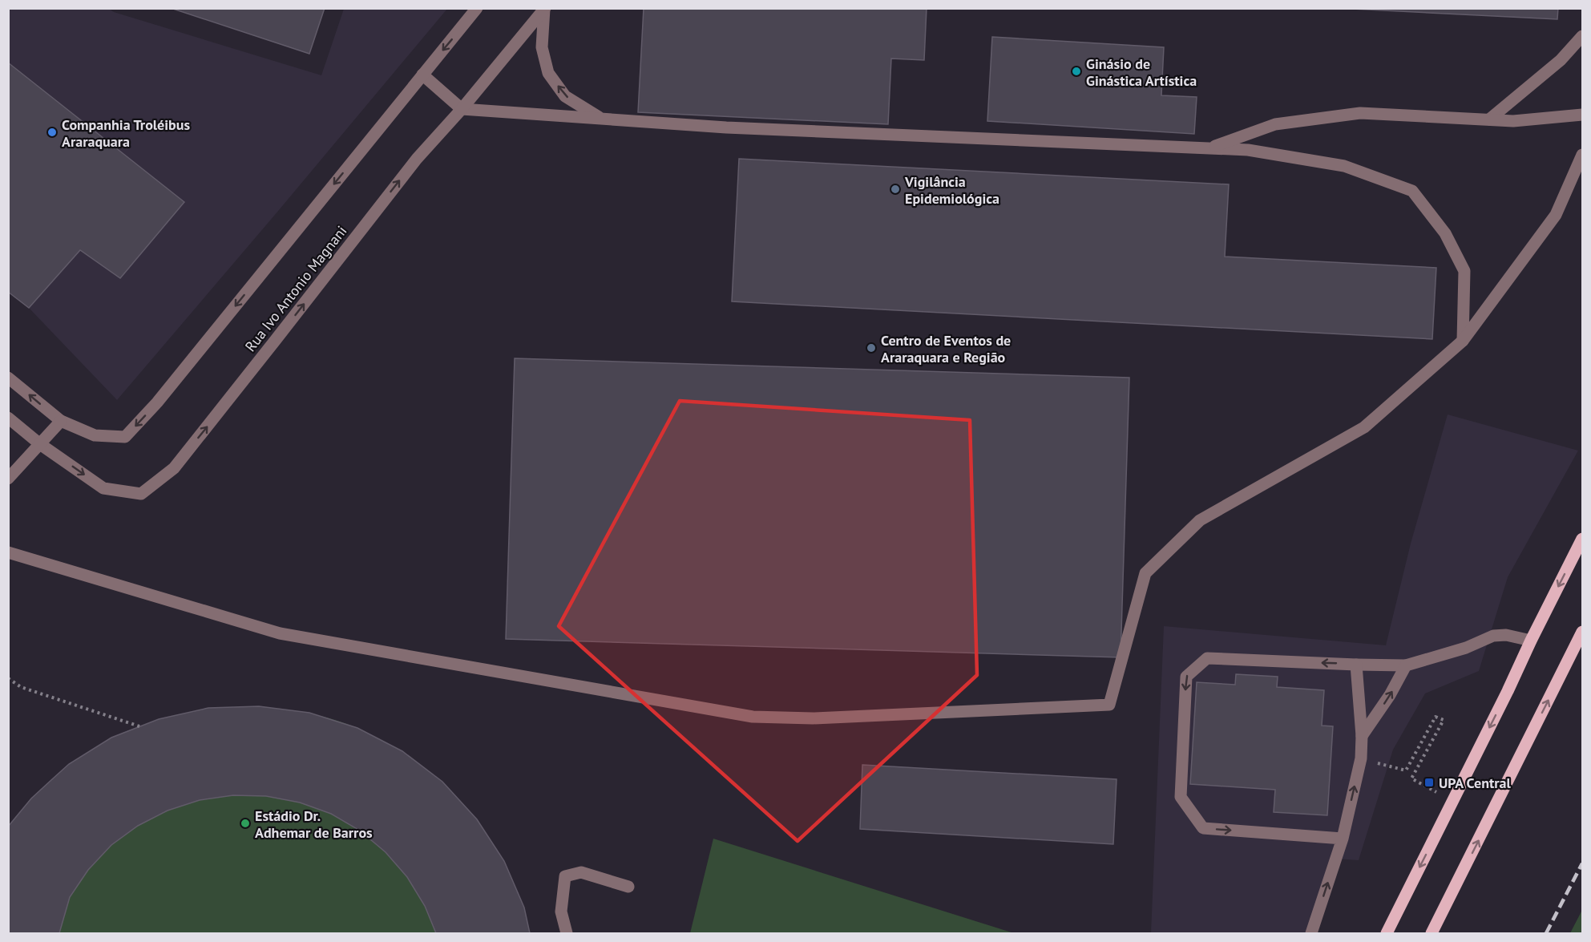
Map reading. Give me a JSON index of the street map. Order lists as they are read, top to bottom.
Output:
{
  "streets": {
    "street": ["Rua Ivo Antonio Magnani"]
  },
  "places": {
    "other": [
      "Ginásio de Ginástica Artística",
      "Companhia Troléibus Araraquara",
      "Vigilância Epidemiológica",
      "Centro de Eventos de Araraquara e Região",
      "Estádio Dr. Adhemar de Barros"
    ],
    "transit": ["UPA Central"]
  }
}
